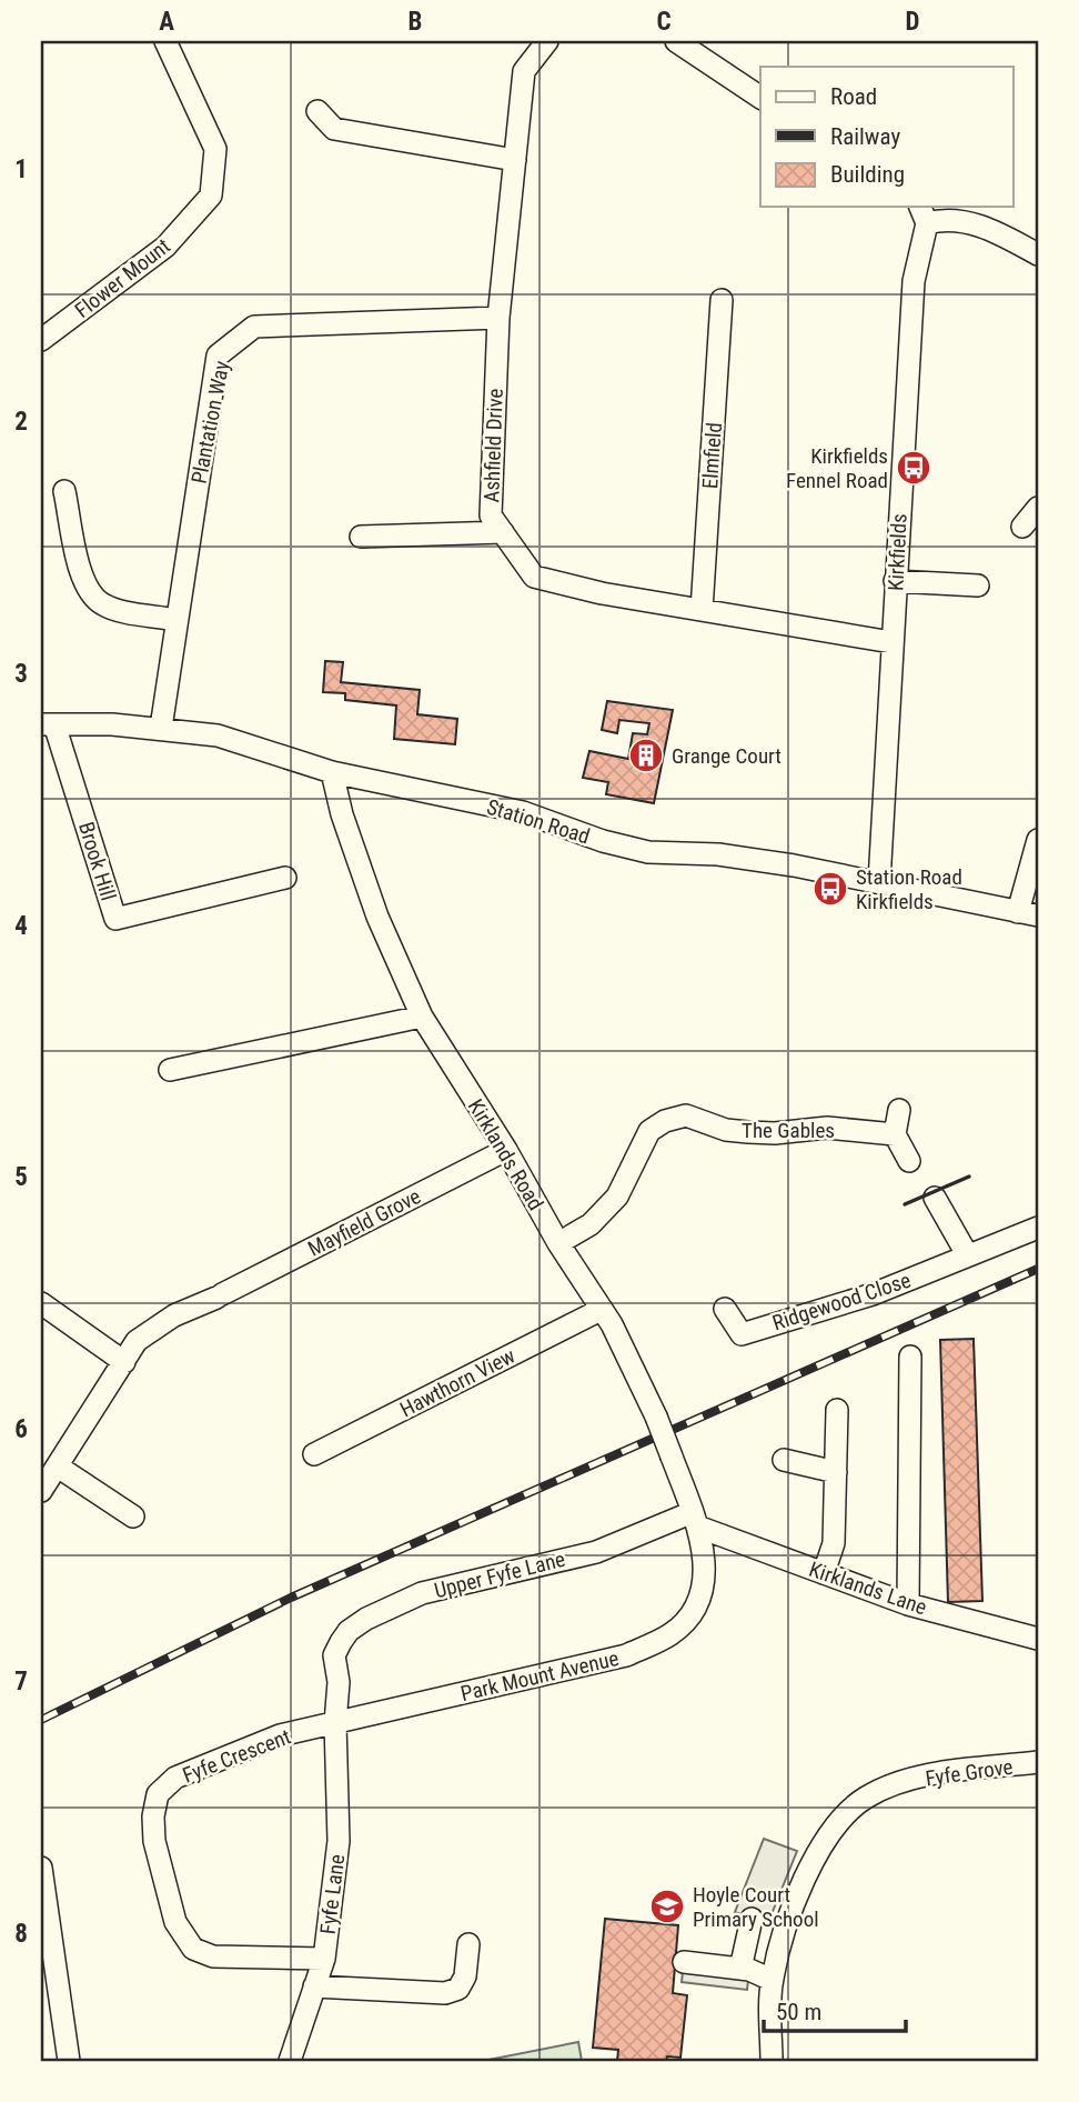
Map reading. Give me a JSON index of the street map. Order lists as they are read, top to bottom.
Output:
{
  "streets": {
    "street": [
      "Flower Mount",
      "Plantation Way",
      "Ashfield Drive",
      "Elmfield",
      "Kirkfields",
      "Station Road",
      "Brook Hill",
      "The Gables",
      "Kirklands Road",
      "Mayfield Grove",
      "Ridgewood Close",
      "Hawthorn View",
      "Upper Fyfe Lane",
      "Kirklands Lane",
      "Park Mount Avenue",
      "Fyfe Crescent",
      "Fyfe Grove",
      "Fyfe Lane"
    ]
  },
  "crossings": [
    ["Plantation Way", "Ashfield Drive"],
    ["Plantation Way", "Station Road"],
    ["Ashfield Drive", "Elmfield"],
    ["Ashfield Drive", "Kirkfields"],
    ["Kirkfields", "Station Road"],
    ["Station Road", "Brook Hill"],
    ["Station Road", "Kirklands Road"],
    ["The Gables", "Kirklands Road"],
    ["Kirklands Road", "Mayfield Grove"],
    ["Kirklands Road", "Hawthorn View"],
    ["Kirklands Road", "Upper Fyfe Lane"],
    ["Kirklands Road", "Kirklands Lane"],
    ["Kirklands Road", "Park Mount Avenue"],
    ["Upper Fyfe Lane", "Kirklands Lane"],
    ["Upper Fyfe Lane", "Park Mount Avenue"],
    ["Upper Fyfe Lane", "Fyfe Crescent"],
    ["Upper Fyfe Lane", "Fyfe Lane"],
    ["Kirklands Lane", "Park Mount Avenue"],
    ["Park Mount Avenue", "Fyfe Crescent"],
    ["Park Mount Avenue", "Fyfe Lane"],
    ["Fyfe Crescent", "Fyfe Lane"]
  ],
  "places": {
    "bus stop": ["Kirkfields Fennel Road", "Station Road Kirkfields"],
    "building": ["Grange Court"],
    "school or university": ["Hoyle Court Primary School"]
  },
  "legend": ["Road", "Railway", "Building"],
  "scale_bar": "50 m",
  "grid": {
    "columns": [
      "A",
      "B",
      "C",
      "D"
    ],
    "rows": [
      "1",
      "2",
      "3",
      "4",
      "5",
      "6",
      "7",
      "8"
    ]
  }
}
